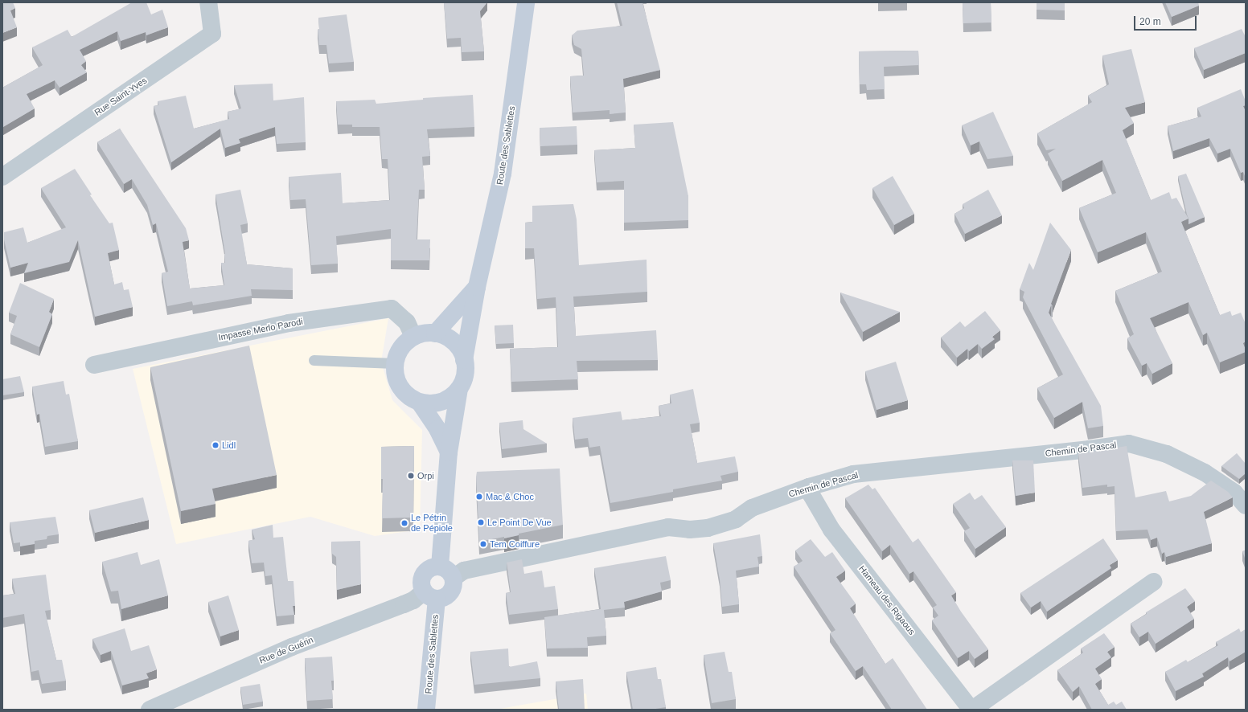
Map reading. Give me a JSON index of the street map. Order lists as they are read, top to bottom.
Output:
{
  "streets": {
    "main road": ["Route des Sablettes"],
    "street": [
      "Rue Saint-Yves",
      "Impasse Merlo Parodi",
      "Chemin de Pascal",
      "Hameau des Rigaous",
      "Rue de Guérin"
    ]
  },
  "crossings": [
    ["Route des Sablettes", "Impasse Merlo Parodi"],
    ["Route des Sablettes", "Chemin de Pascal"],
    ["Route des Sablettes", "Rue de Guérin"],
    ["Chemin de Pascal", "Hameau des Rigaous"],
    ["Chemin de Pascal", "Rue de Guérin"]
  ],
  "places": [
    "Lidl",
    "Orpi",
    "Mac & Choc",
    "Le Point De Vue",
    "Le Pétrin de Pépiole",
    "Tem Coiffure"
  ],
  "scale_bar": "20 m"
}
